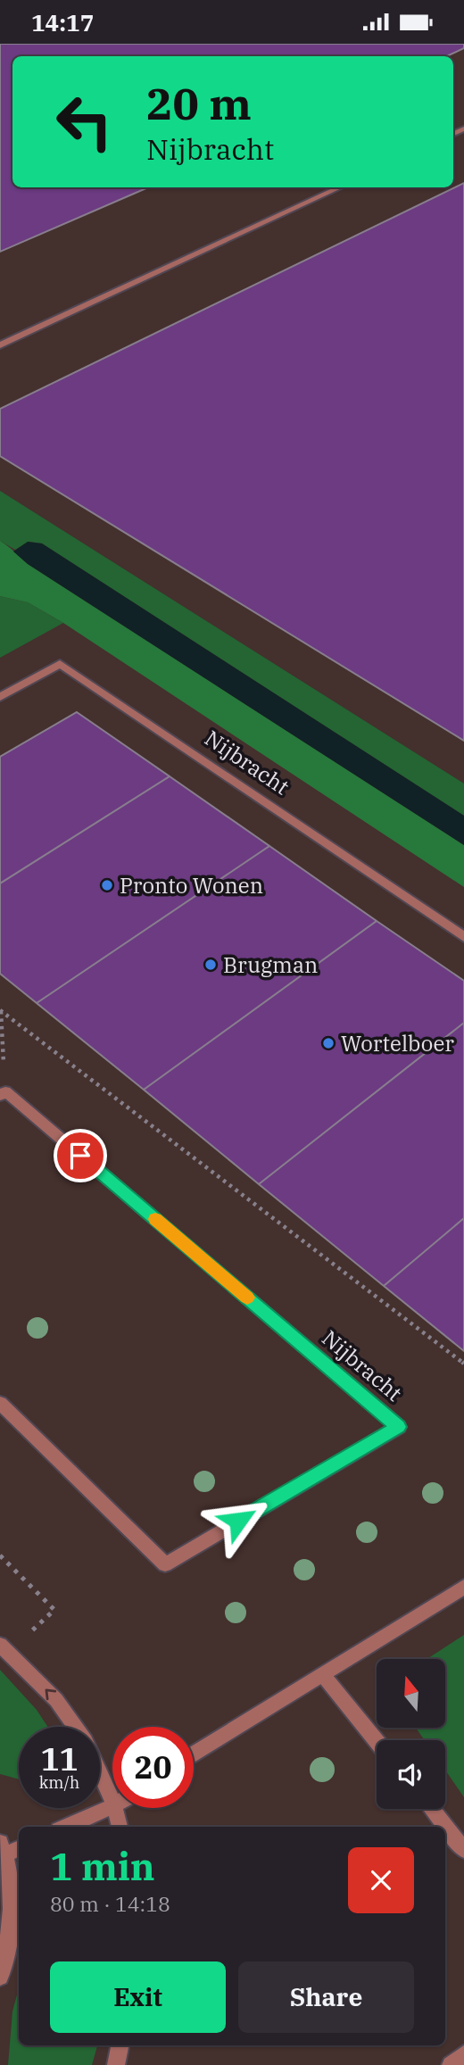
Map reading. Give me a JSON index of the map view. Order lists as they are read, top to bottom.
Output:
{
  "streets": {
    "street": ["Nijbracht"]
  },
  "places": ["Pronto Wonen", "Brugman", "Wortelboer"],
  "north": "top",
  "page": {
    "status": "14:17",
    "turn": ["20 m", "Nijbracht"],
    "speed": "11 km/h",
    "limit": "20",
    "heading": ["1 min", "80 m · 14:18"],
    "buttons": ["Exit", "Share"]
  }
}
